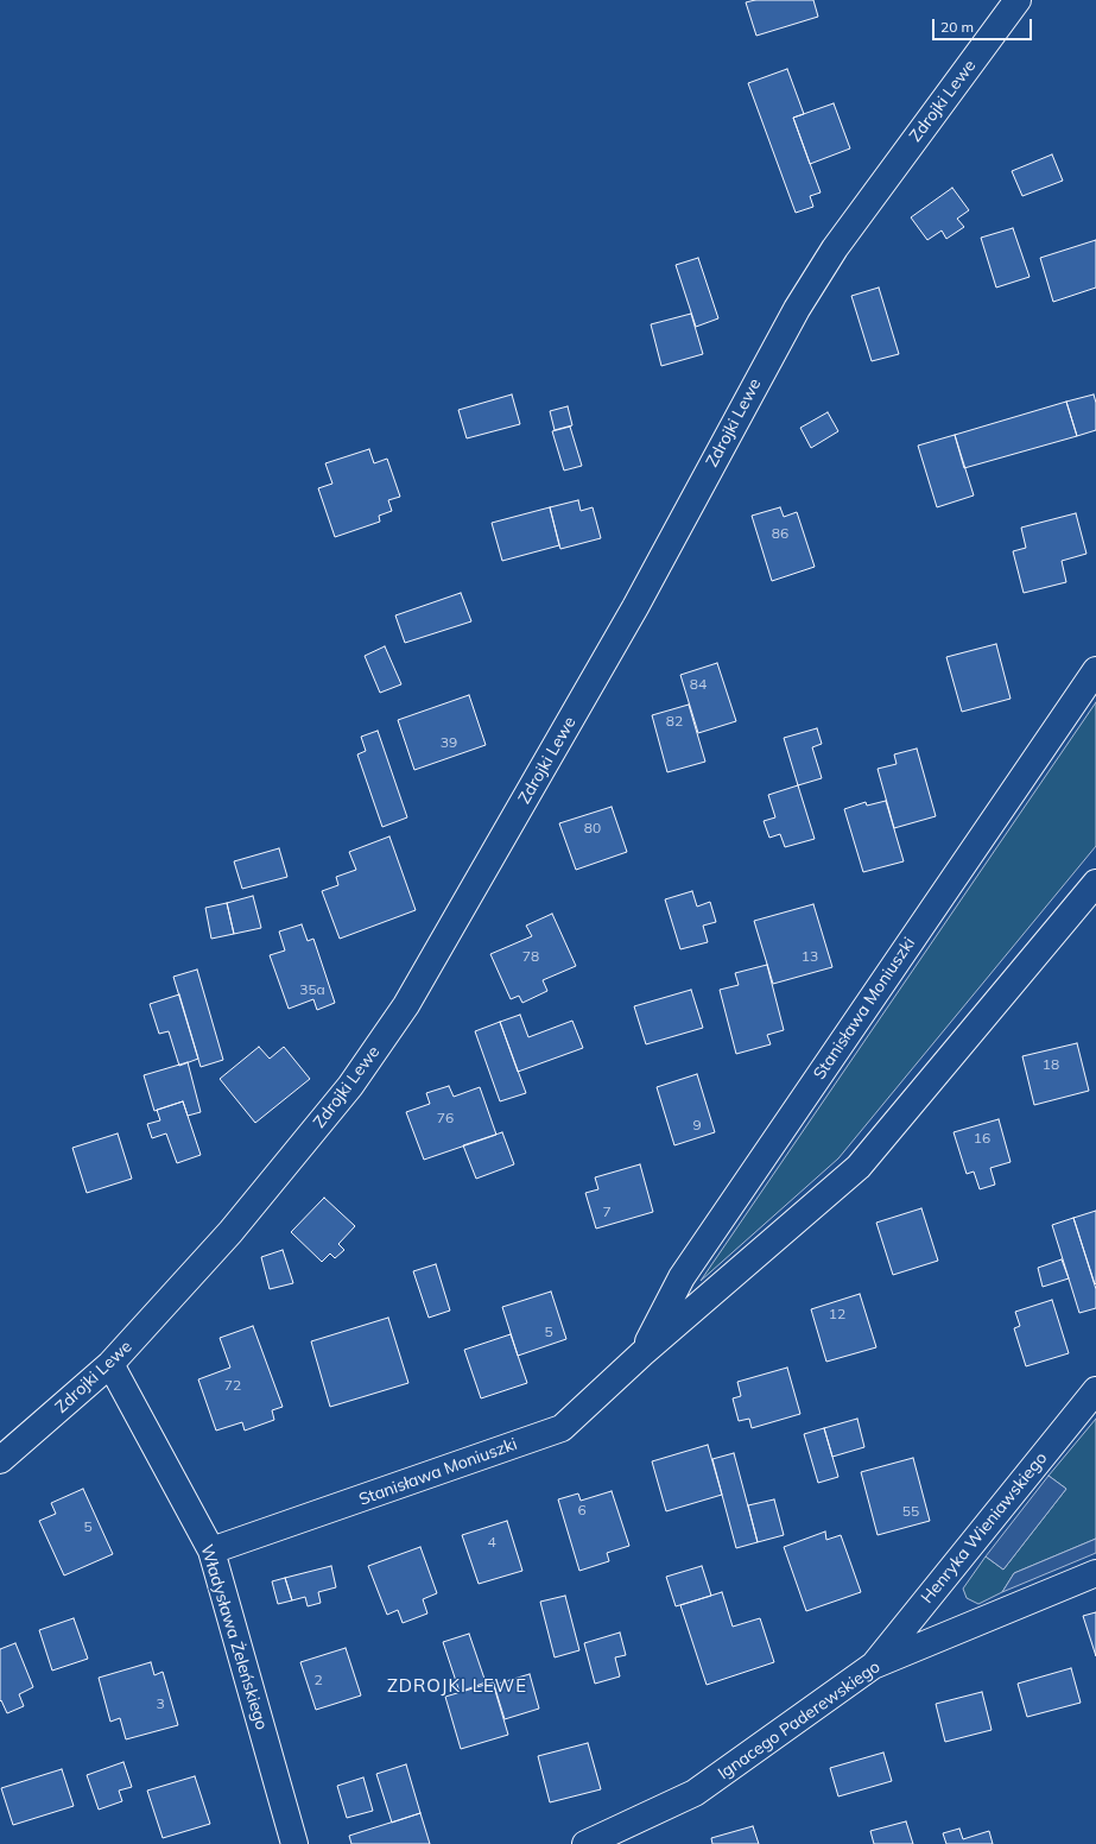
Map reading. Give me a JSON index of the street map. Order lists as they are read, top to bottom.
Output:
{
  "streets": {
    "street": [
      "Zdrojki Lewe",
      "Stanisława Moniuszki",
      "Henryka Wieniawskiego",
      "Władysława Żeleńskiego",
      "Ignacego Paderewskiego"
    ]
  },
  "crossings": [
    ["Zdrojki Lewe", "Władysława Żeleńskiego"],
    ["Stanisława Moniuszki", "Władysława Żeleńskiego"],
    ["Henryka Wieniawskiego", "Ignacego Paderewskiego"]
  ],
  "districts": ["ZDROJKI LEWE"],
  "house_numbers": [
    "86",
    "84",
    "82",
    "39",
    "80",
    "78",
    "13",
    "35a",
    "18",
    "76",
    "9",
    "16",
    "7",
    "12",
    "5",
    "72",
    "6",
    "55",
    "5",
    "4",
    "2",
    "3"
  ],
  "scale_bar": "20 m"
}
